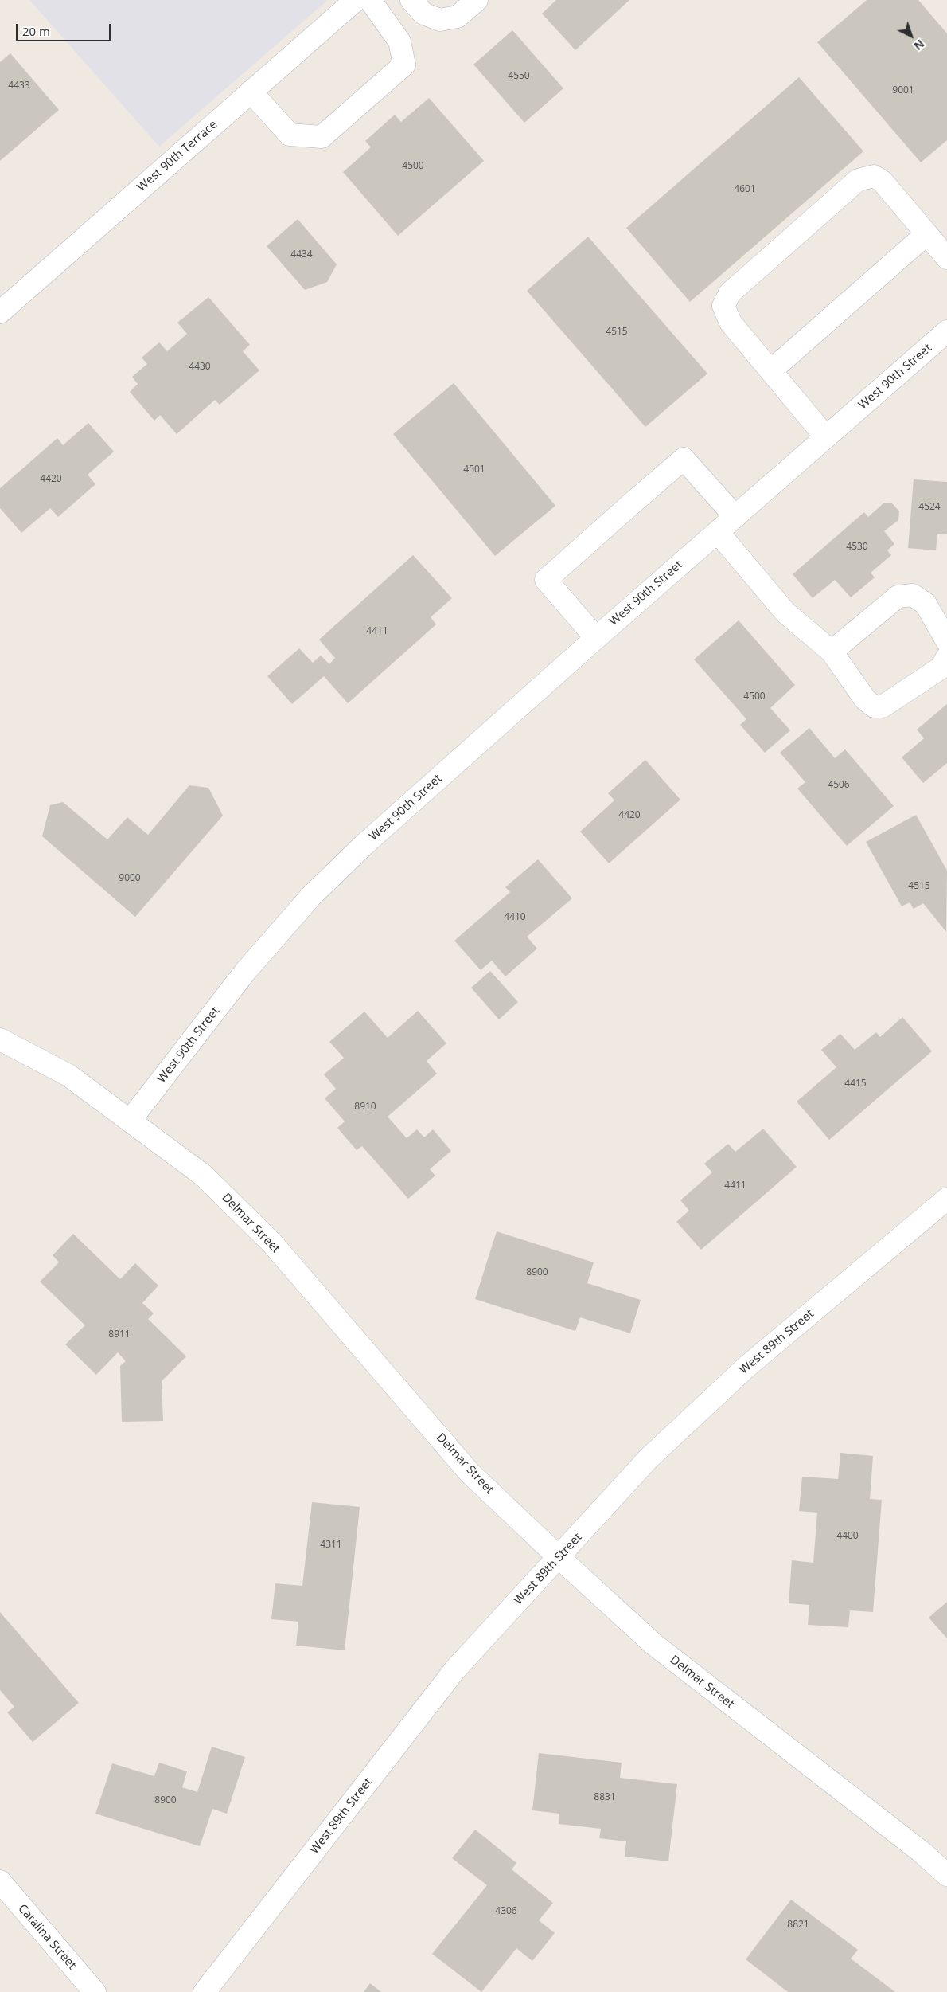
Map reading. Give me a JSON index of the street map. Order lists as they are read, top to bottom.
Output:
{
  "streets": {
    "street": [
      "West 90th Terrace",
      "West 90th Street",
      "Delmar Street",
      "West 89th Street",
      "Catalina Street"
    ]
  },
  "crossings": [
    ["West 90th Street", "Delmar Street"],
    ["Delmar Street", "West 89th Street"]
  ],
  "house_numbers": [
    "4550",
    "4433",
    "9001",
    "4500",
    "4601",
    "4434",
    "4515",
    "4430",
    "4501",
    "4420",
    "4524",
    "4530",
    "4411",
    "4500",
    "4506",
    "4420",
    "9000",
    "4515",
    "4410",
    "4415",
    "8910",
    "4411",
    "8900",
    "8911",
    "4400",
    "4311",
    "8831",
    "8900",
    "4306",
    "8821"
  ],
  "scale_bar": "20 m",
  "north": "bottom right"
}
